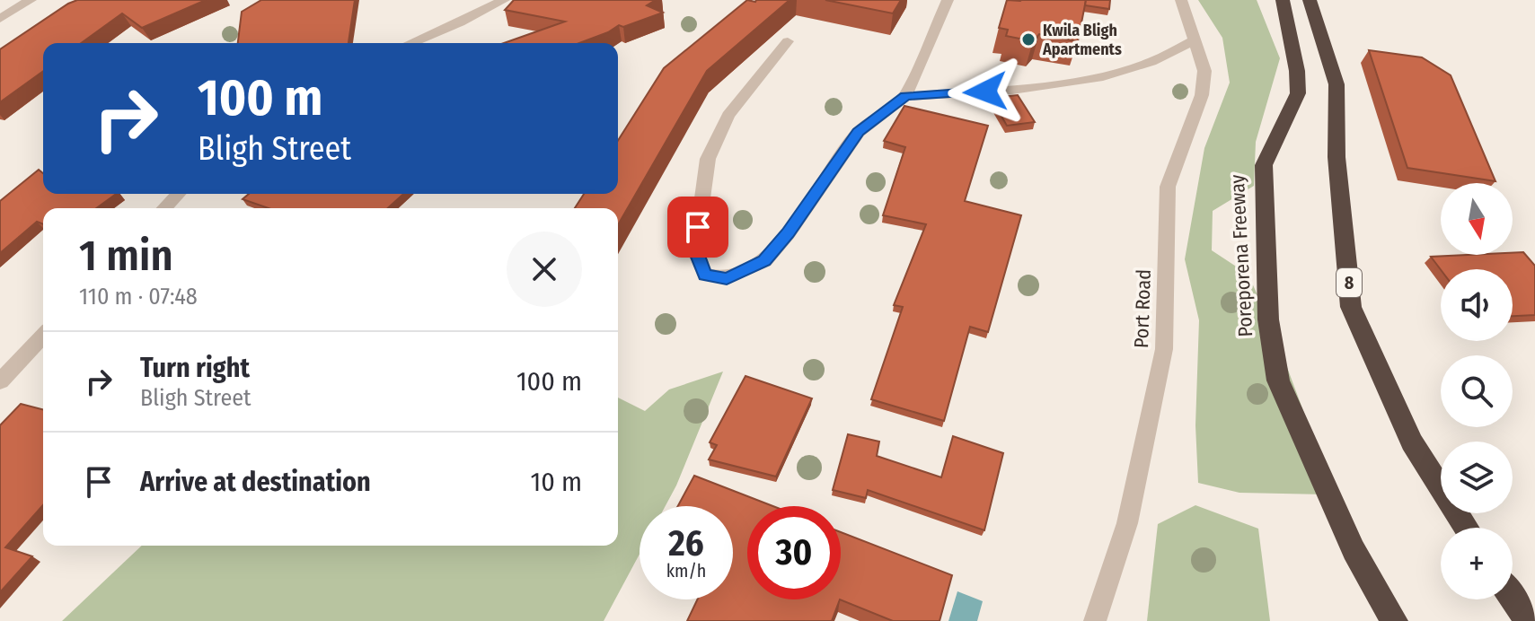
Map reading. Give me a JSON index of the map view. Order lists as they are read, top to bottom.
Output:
{
  "streets": {
    "highway": ["Poreporena Freeway", "8"],
    "street": ["Port Road"]
  },
  "places": ["Kwila Bligh Apartments"],
  "north": "bottom",
  "page": {
    "turn": ["100 m", "Bligh Street"],
    "map_buttons": "+",
    "heading": ["1 min", "110 m · 07:48"],
    "list": [
      {
        "name": "Turn right",
        "note": "Bligh Street",
        "value": "100 m"
      },
      {
        "name": "Arrive at destination",
        "value": "10 m"
      }
    ],
    "speed": "26 km/h",
    "limit": "30"
  }
}
